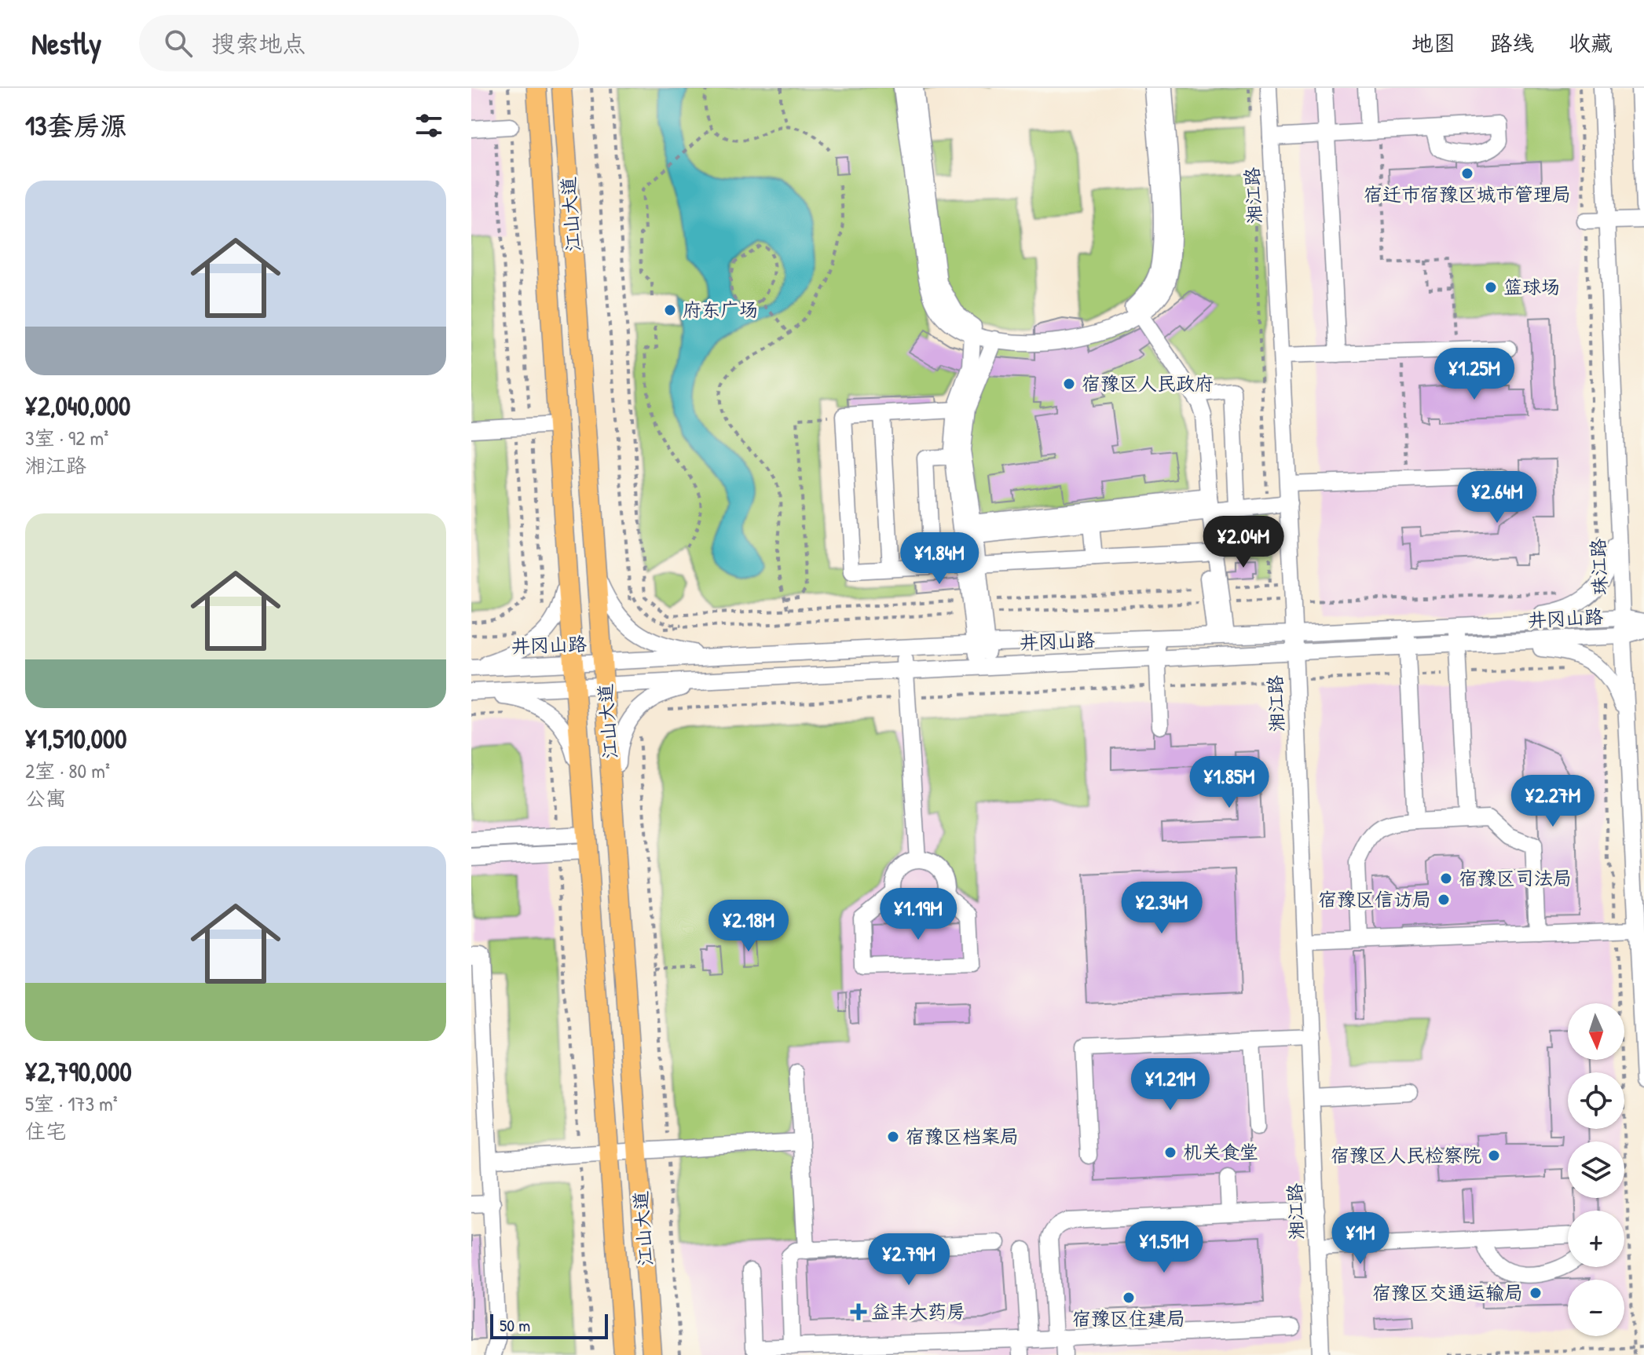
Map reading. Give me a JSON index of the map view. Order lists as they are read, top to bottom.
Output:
{
  "streets": {
    "main road": ["江山大道"],
    "street": ["湘江路", "珠江路", "井冈山路"]
  },
  "crossings": [
    ["湘江路", "井冈山路"],
    ["江山大道", "井冈山路"],
    ["珠江路", "井冈山路"]
  ],
  "places": {
    "other": [
      "宿迁市宿豫区城市管理局",
      "篮球场",
      "府东广场",
      "宿豫区人民政府",
      "宿豫区司法局",
      "宿豫区信访局",
      "宿豫区档案局",
      "机关食堂",
      "宿豫区人民检察院",
      "宿豫区交通运输局",
      "宿豫区住建局"
    ],
    "health": ["益丰大药房"]
  },
  "scale_bar": "50 m",
  "north": "bottom",
  "page": {
    "header": "Nestly",
    "search": "搜索地点",
    "nav": ["地图", "路线", "收藏"],
    "heading": "13套房源",
    "list": [
      {
        "name": "¥2,040,000",
        "note": "3室 · 92 m² · 湘江路"
      },
      {
        "name": "¥1,510,000",
        "note": "2室 · 80 m² · 公寓"
      },
      {
        "name": "¥2,790,000",
        "note": "5室 · 173 m² · 住宅"
      }
    ],
    "price": [
      "¥1.25M",
      "¥2.64M",
      "¥2.04M",
      "¥1.84M",
      "¥1.85M",
      "¥2.27M",
      "¥2.34M",
      "¥1.19M",
      "¥2.18M",
      "¥1.21M",
      "¥1M",
      "¥1.51M",
      "¥2.79M"
    ],
    "map_buttons": ["+", "−"],
    "scale": "50 m"
  }
}
